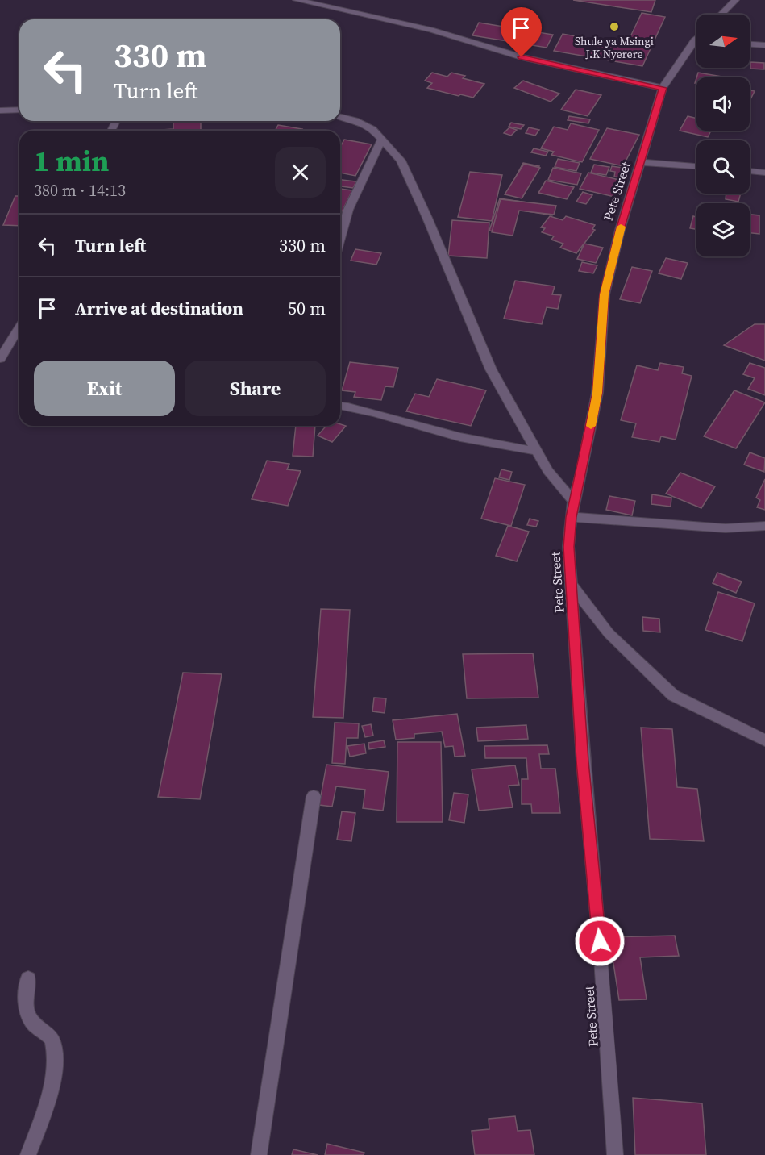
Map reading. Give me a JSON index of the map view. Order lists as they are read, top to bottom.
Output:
{
  "streets": {
    "street": ["Pete Street"]
  },
  "places": ["Shule ya Msingi J.K Nyerere"],
  "north": "right",
  "page": {
    "turn": ["330 m", "Turn left"],
    "heading": ["1 min", "380 m · 14:13"],
    "list": [
      {
        "name": "Turn left",
        "value": "330 m"
      },
      {
        "name": "Arrive at destination",
        "value": "50 m"
      }
    ],
    "buttons": ["Exit", "Share"]
  }
}
